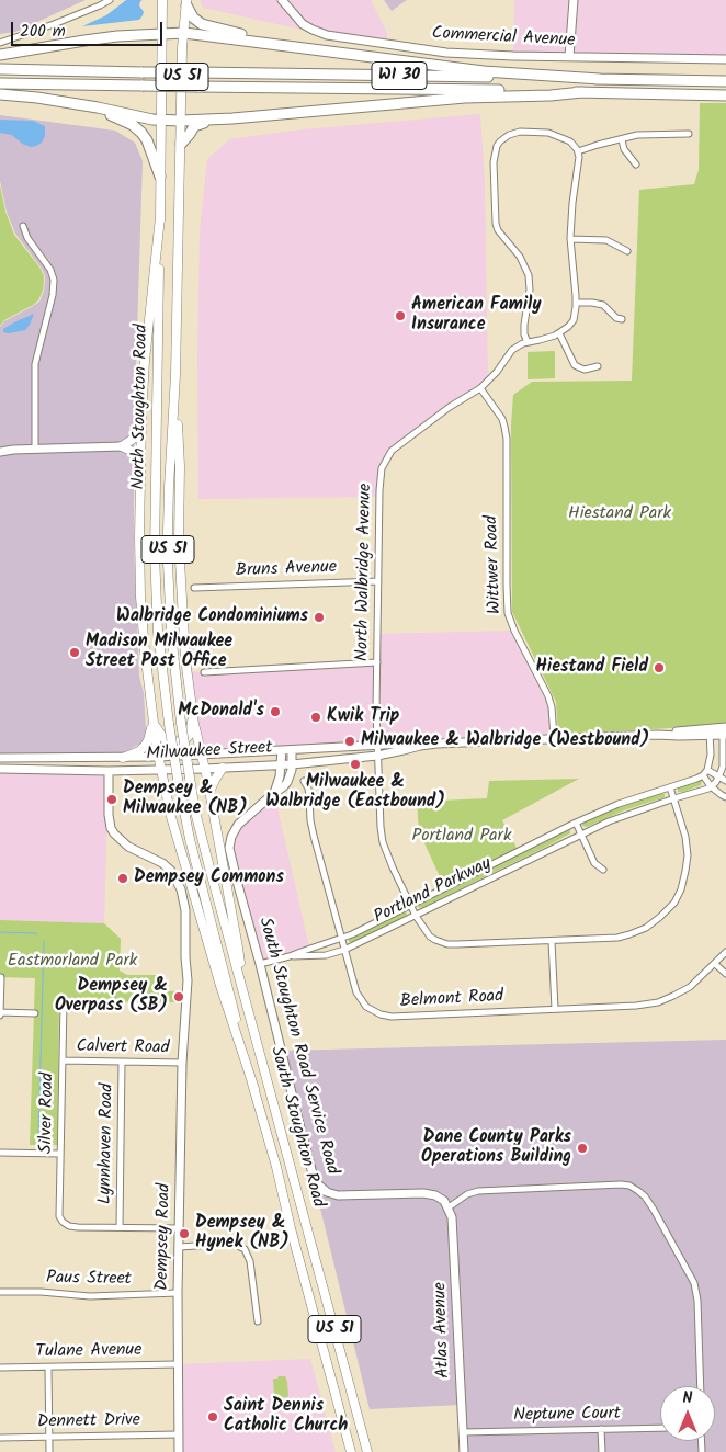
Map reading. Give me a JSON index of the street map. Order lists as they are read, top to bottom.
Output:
{
  "streets": {
    "highway": ["WI 30"],
    "main road": ["US 51", "North Stoughton Road", "South Stoughton Road"],
    "street": [
      "Commercial Avenue",
      "Wittwer Road",
      "Bruns Avenue",
      "North Walbridge Avenue",
      "Milwaukee Street",
      "Portland Parkway",
      "Belmont Road",
      "South Stoughton Road Service Road",
      "Calvert Road",
      "Silver Road",
      "Lynnhaven Road",
      "Dempsey Road",
      "Paus Street",
      "Atlas Avenue",
      "Tulane Avenue",
      "Neptune Court",
      "Dennett Drive"
    ]
  },
  "crossings": [
    ["North Stoughton Road", "South Stoughton Road"],
    ["Wittwer Road", "North Walbridge Avenue"],
    ["Wittwer Road", "Milwaukee Street"],
    ["Bruns Avenue", "North Walbridge Avenue"],
    ["North Walbridge Avenue", "Milwaukee Street"],
    ["North Walbridge Avenue", "Portland Parkway"],
    ["Milwaukee Street", "South Stoughton Road Service Road"],
    ["Milwaukee Street", "Dempsey Road"],
    ["Portland Parkway", "Belmont Road"],
    ["Portland Parkway", "South Stoughton Road Service Road"],
    ["South Stoughton Road Service Road", "Atlas Avenue"],
    ["Calvert Road", "Silver Road"],
    ["Calvert Road", "Lynnhaven Road"],
    ["Calvert Road", "Dempsey Road"],
    ["Silver Road", "Lynnhaven Road"],
    ["Dempsey Road", "Paus Street"],
    ["Dempsey Road", "Tulane Avenue"],
    ["Dempsey Road", "Dennett Drive"],
    ["Atlas Avenue", "Neptune Court"]
  ],
  "parks": ["Hiestand Park", "Portland Park", "Eastmorland Park"],
  "places": [
    "American Family Insurance",
    "Walbridge Condominiums",
    "Madison Milwaukee Street Post Office",
    "Hiestand Field",
    "McDonald's",
    "Kwik Trip",
    "Milwaukee & Walbridge (Westbound)",
    "Milwaukee & Walbridge (Eastbound)",
    "Dempsey & Milwaukee (NB)",
    "Dempsey Commons",
    "Dempsey & Overpass (SB)",
    "Dane County Parks Operations Building",
    "Dempsey & Hynek (NB)",
    "Saint Dennis Catholic Church"
  ],
  "scale_bar": "200 m",
  "north": "top"
}
